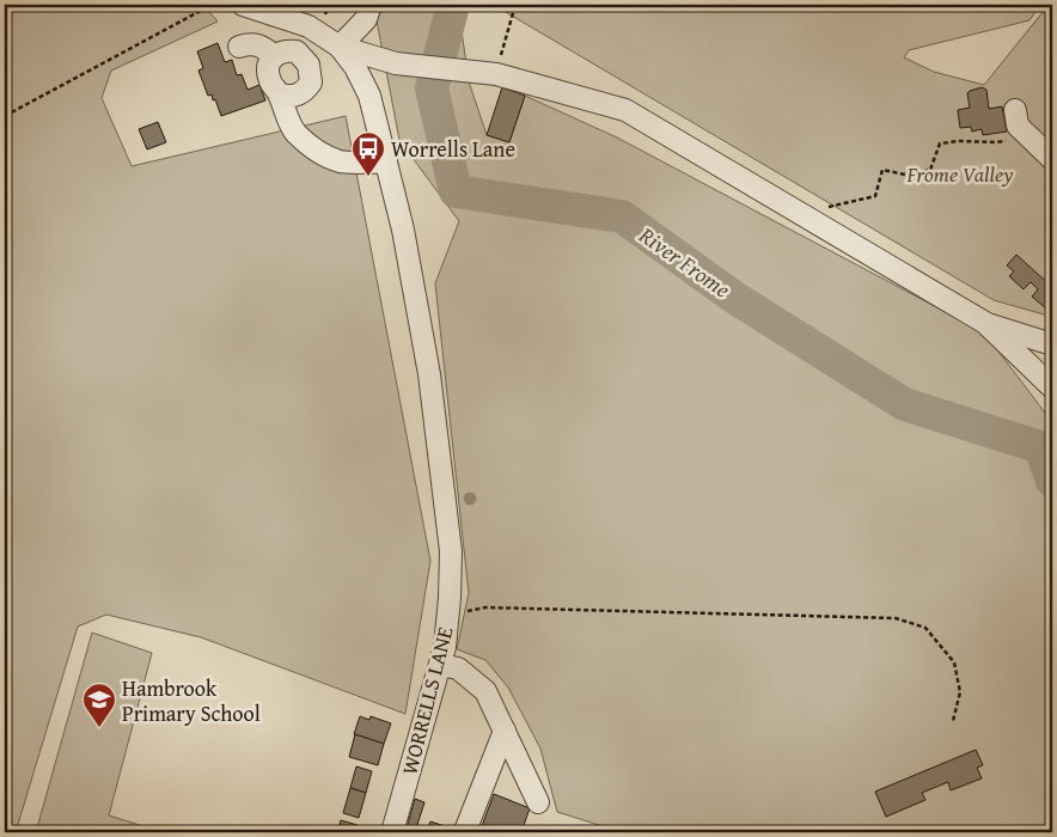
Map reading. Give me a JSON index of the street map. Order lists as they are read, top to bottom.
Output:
{
  "streets": {
    "street": ["WORRELLS LANE"]
  },
  "water": ["River Frome"],
  "parks": ["Frome Valley"],
  "places": {
    "bus stop": ["Worrells Lane"],
    "school or university": ["Hambrook Primary School"]
  }
}
